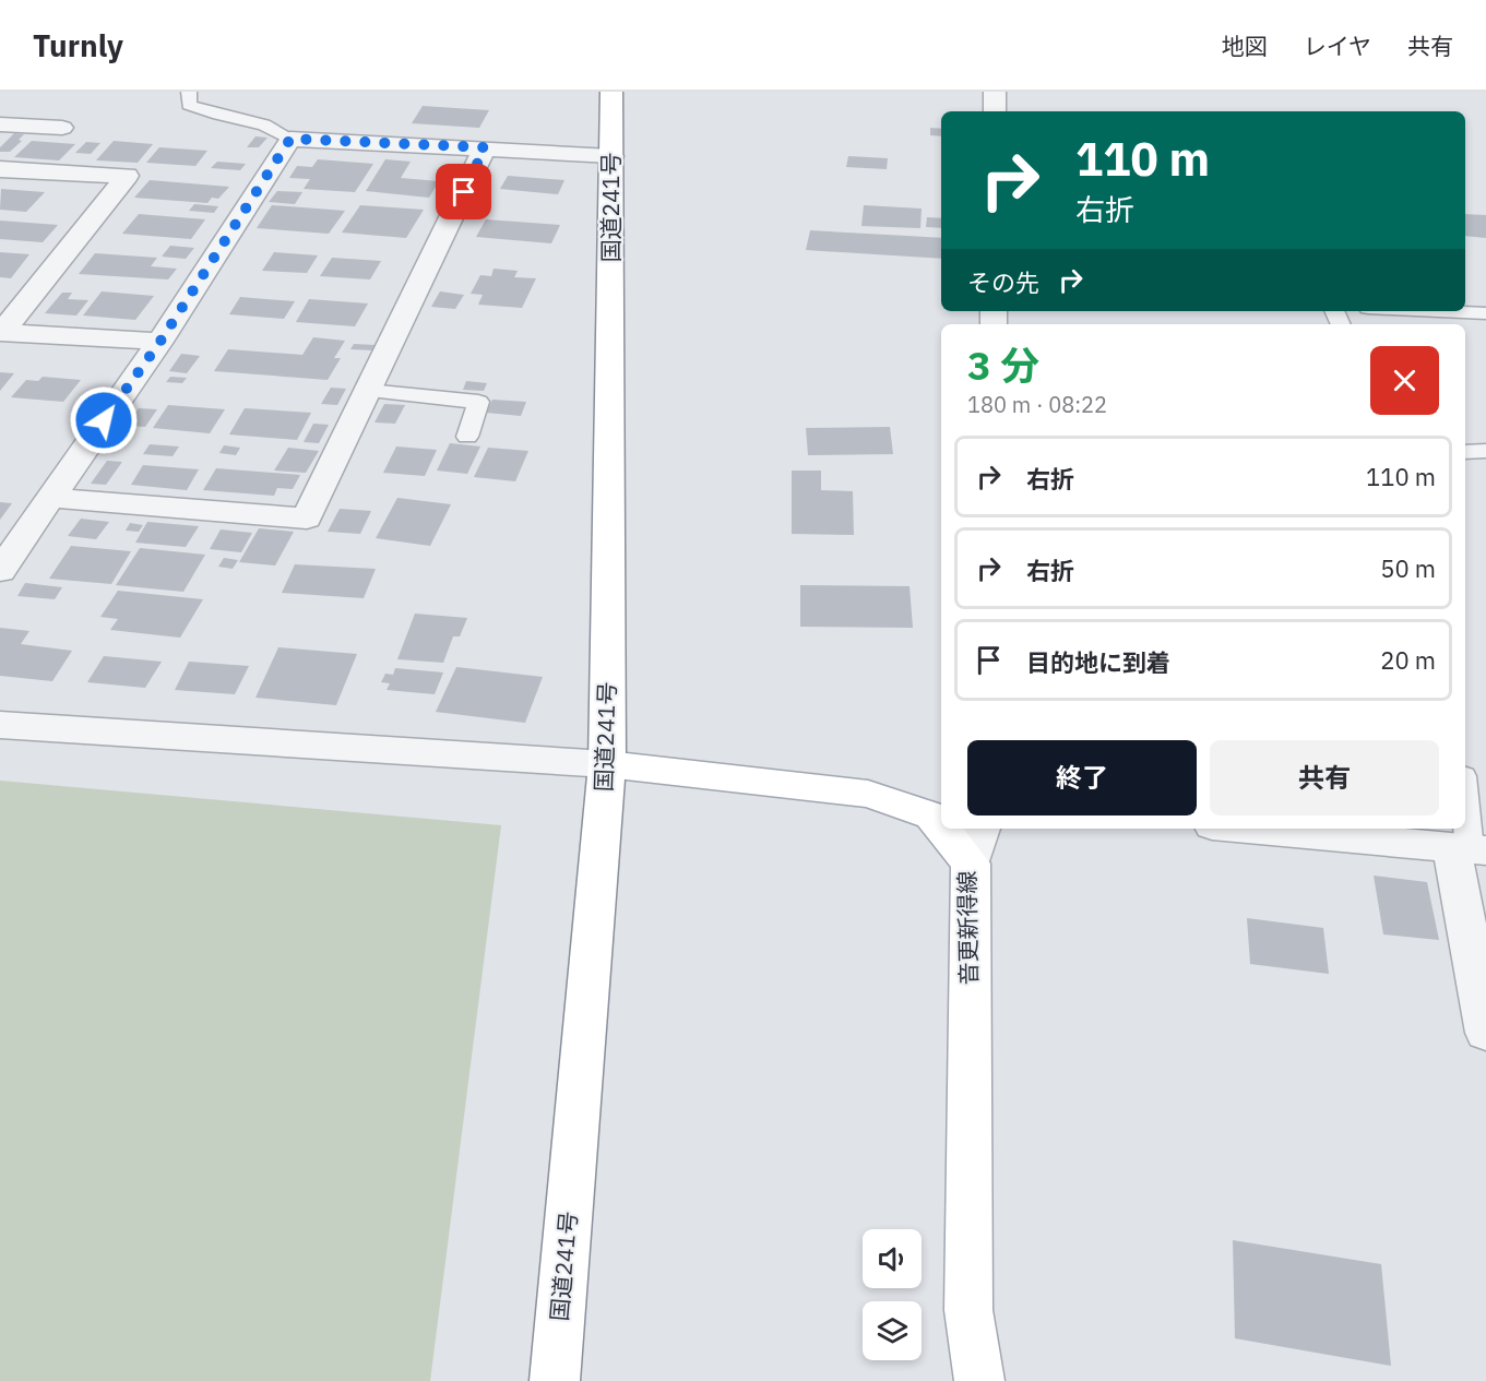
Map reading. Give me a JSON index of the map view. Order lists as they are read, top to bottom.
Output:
{
  "streets": {
    "main road": ["国道241号", "音更新得線"]
  },
  "crossings": [
    ["国道241号", "音更新得線"]
  ],
  "page": {
    "header": "Turnly",
    "nav": ["地図", "レイヤ", "共有"],
    "turn": ["110 m", "右折"],
    "then": "その先",
    "heading": ["3 分", "180 m · 08:22"],
    "list": [
      {
        "name": "右折",
        "value": "110 m"
      },
      {
        "name": "右折",
        "value": "50 m"
      },
      {
        "name": "目的地に到着",
        "value": "20 m"
      }
    ],
    "buttons": ["終了", "共有"]
  }
}
